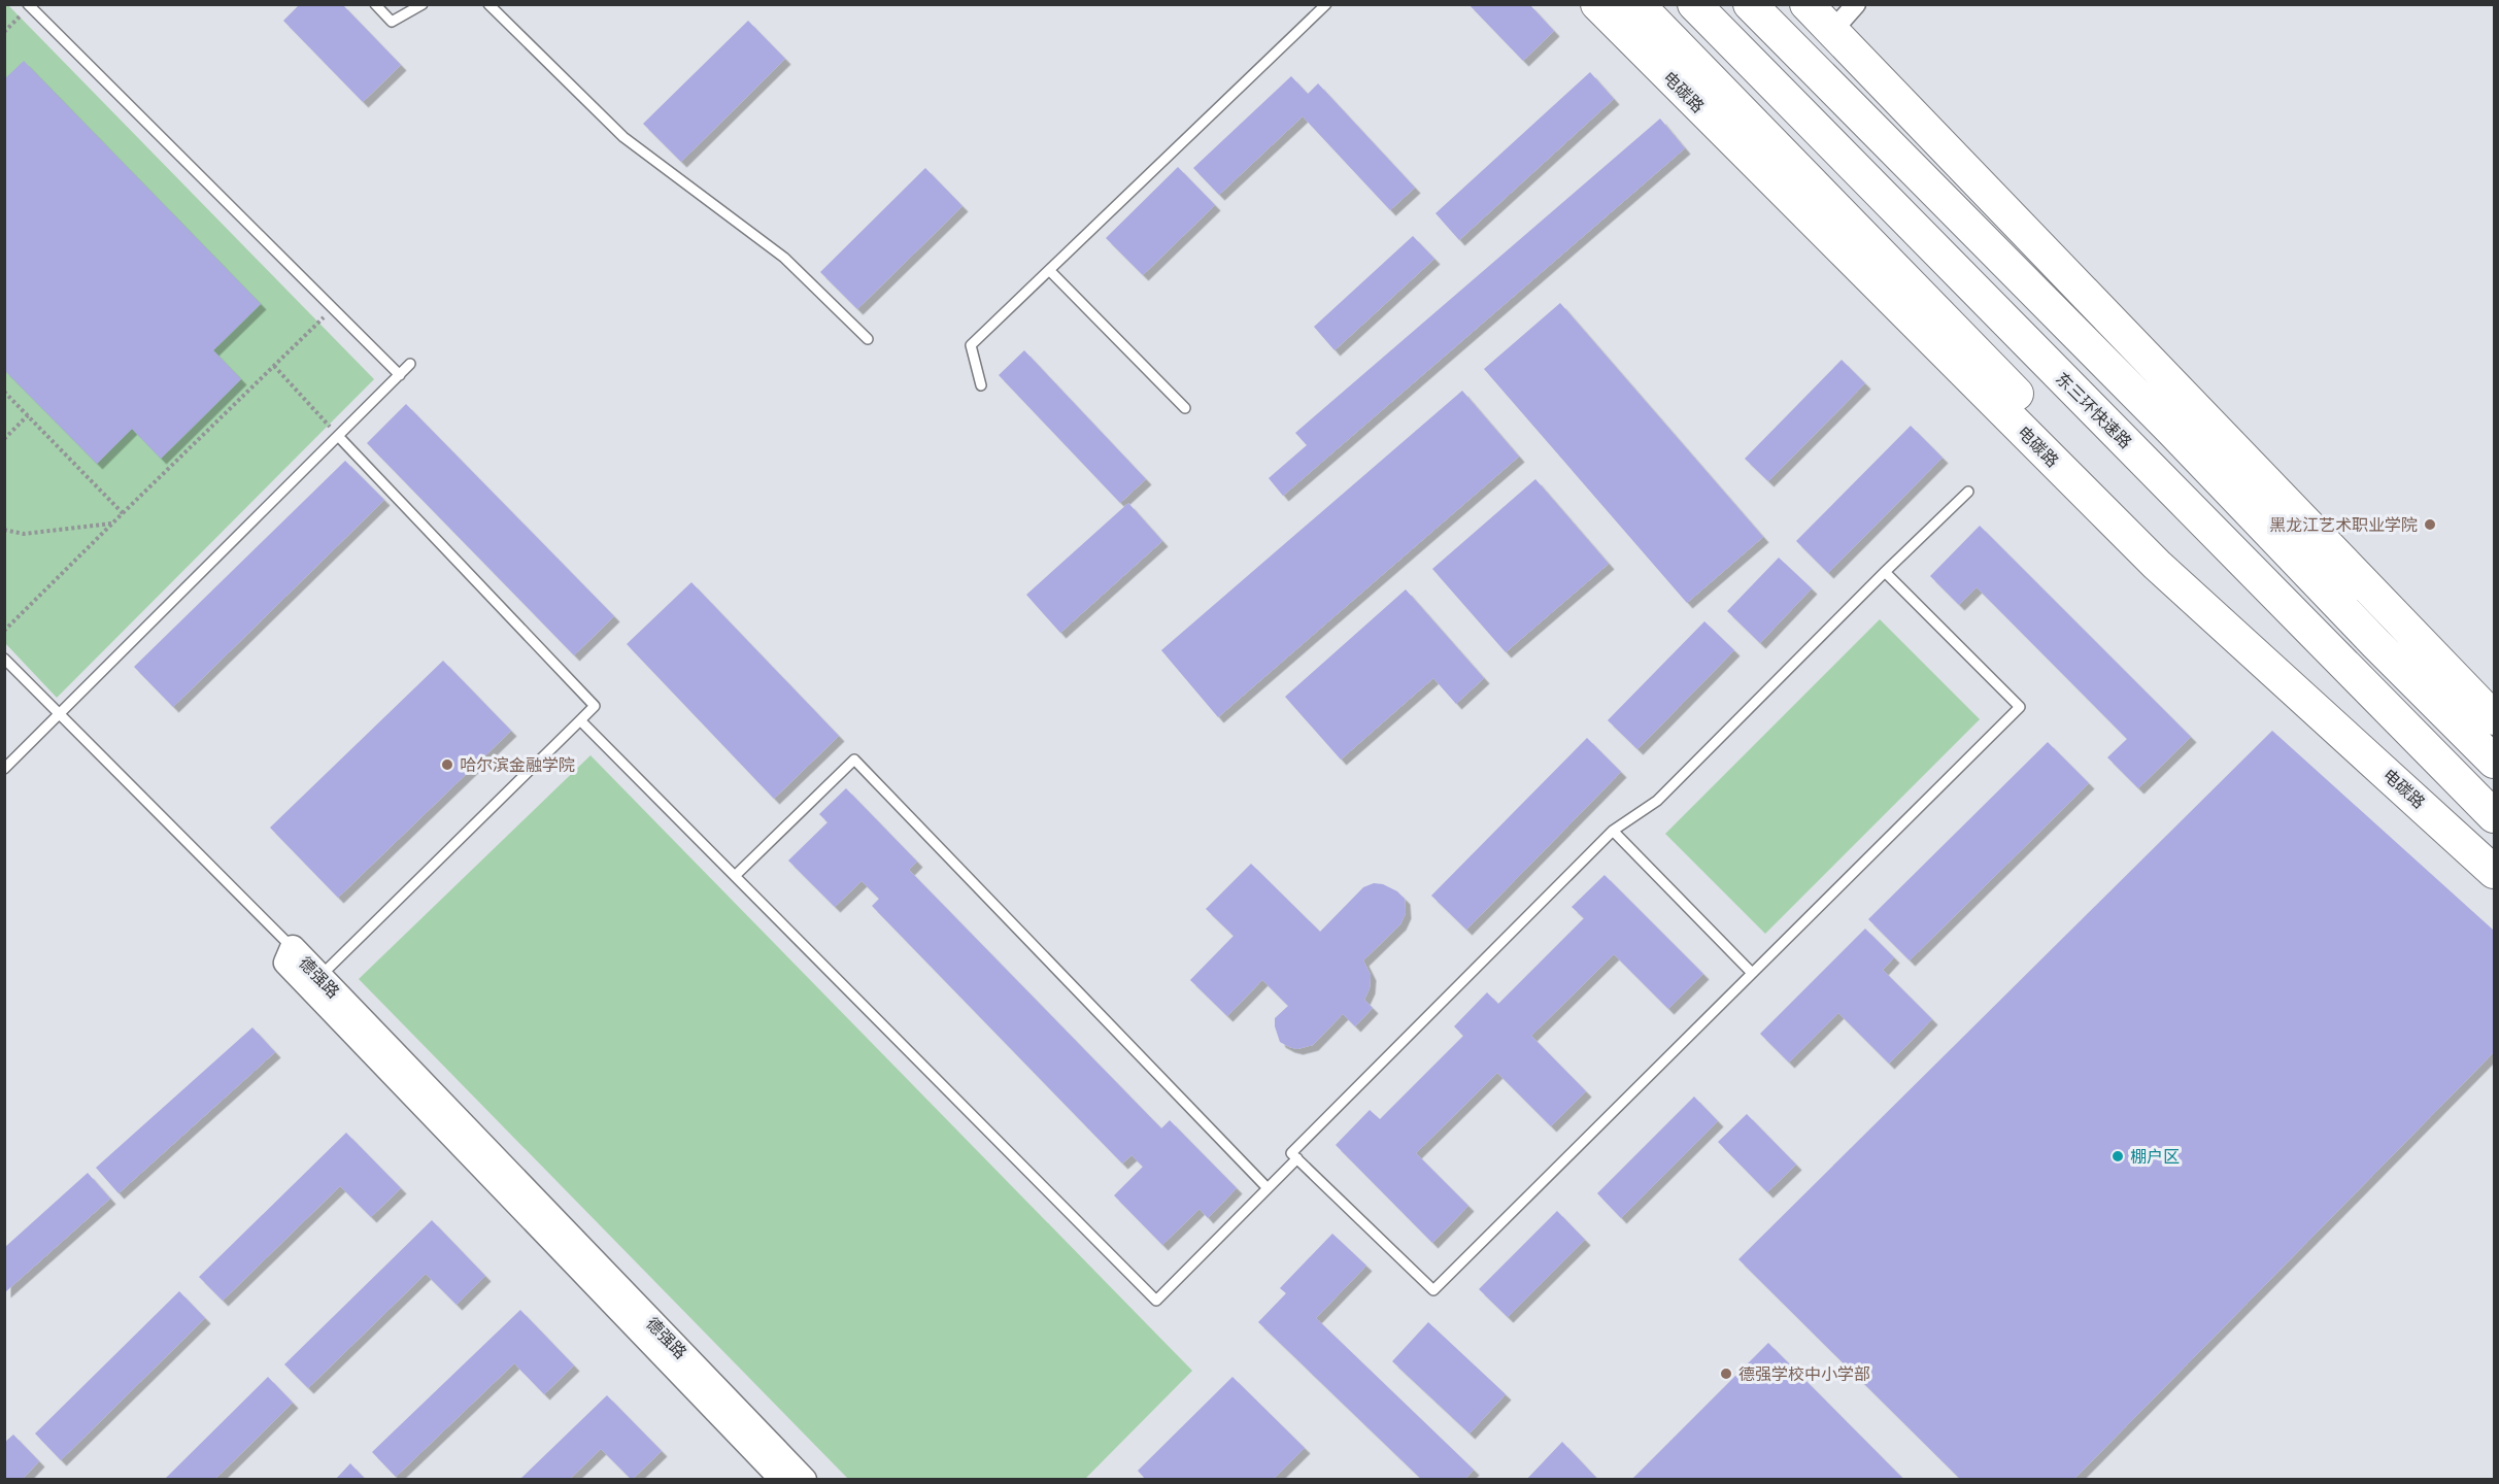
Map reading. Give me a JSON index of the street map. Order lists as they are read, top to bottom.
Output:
{
  "streets": {
    "highway": ["电碳路", "东三环快速路"],
    "street": ["德强路"]
  },
  "places": [
    "黑龙江艺术职业学院",
    "哈尔滨金融学院",
    "棚户区",
    "德强学校中小学部"
  ]
}
